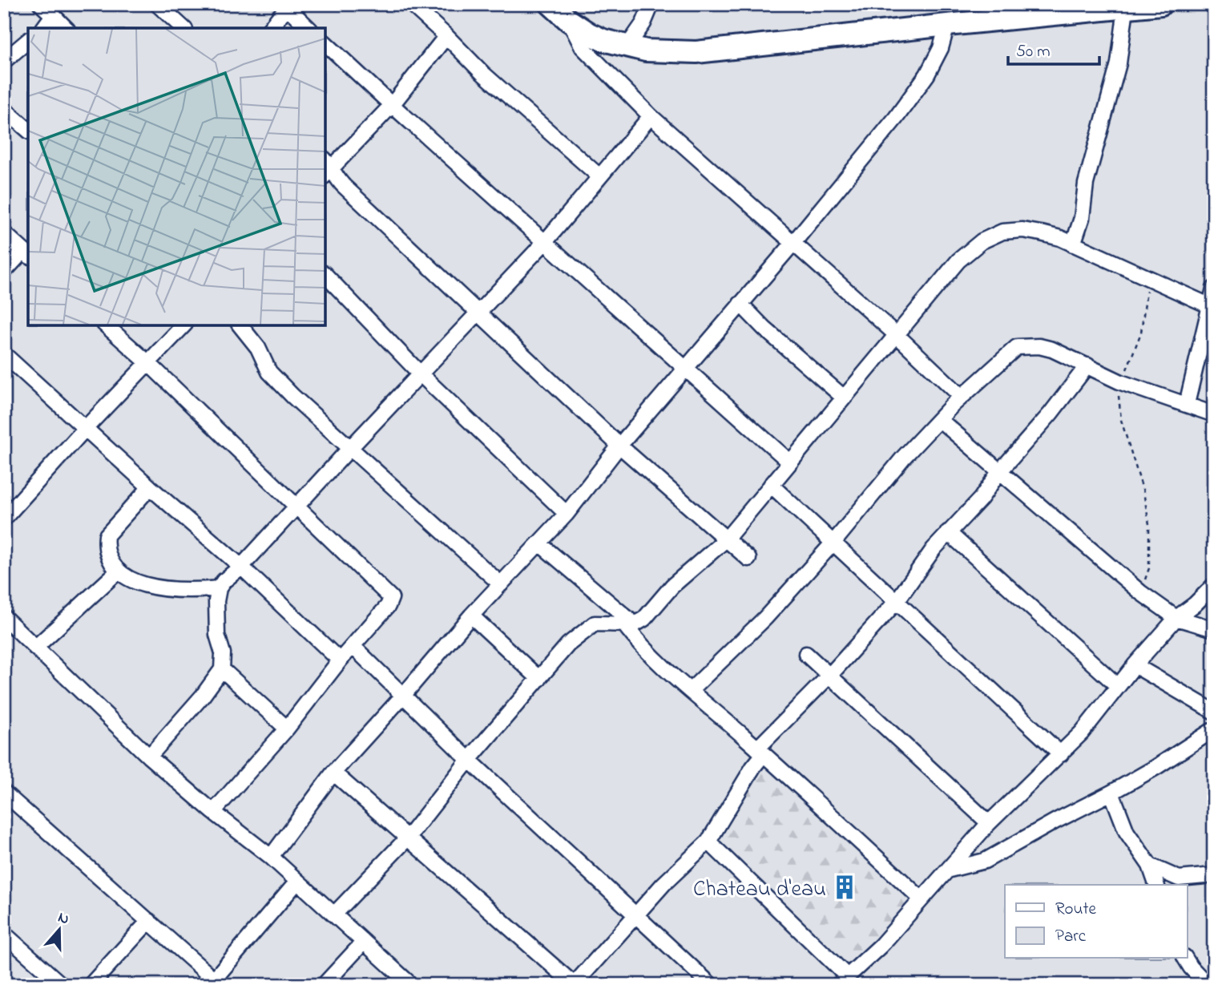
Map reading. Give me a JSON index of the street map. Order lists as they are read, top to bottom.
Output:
{
  "places": {
    "building": ["Chateau d'eau"]
  },
  "legend": ["Route", "Parc"],
  "scale_bar": "50 m",
  "north": "top"
}
